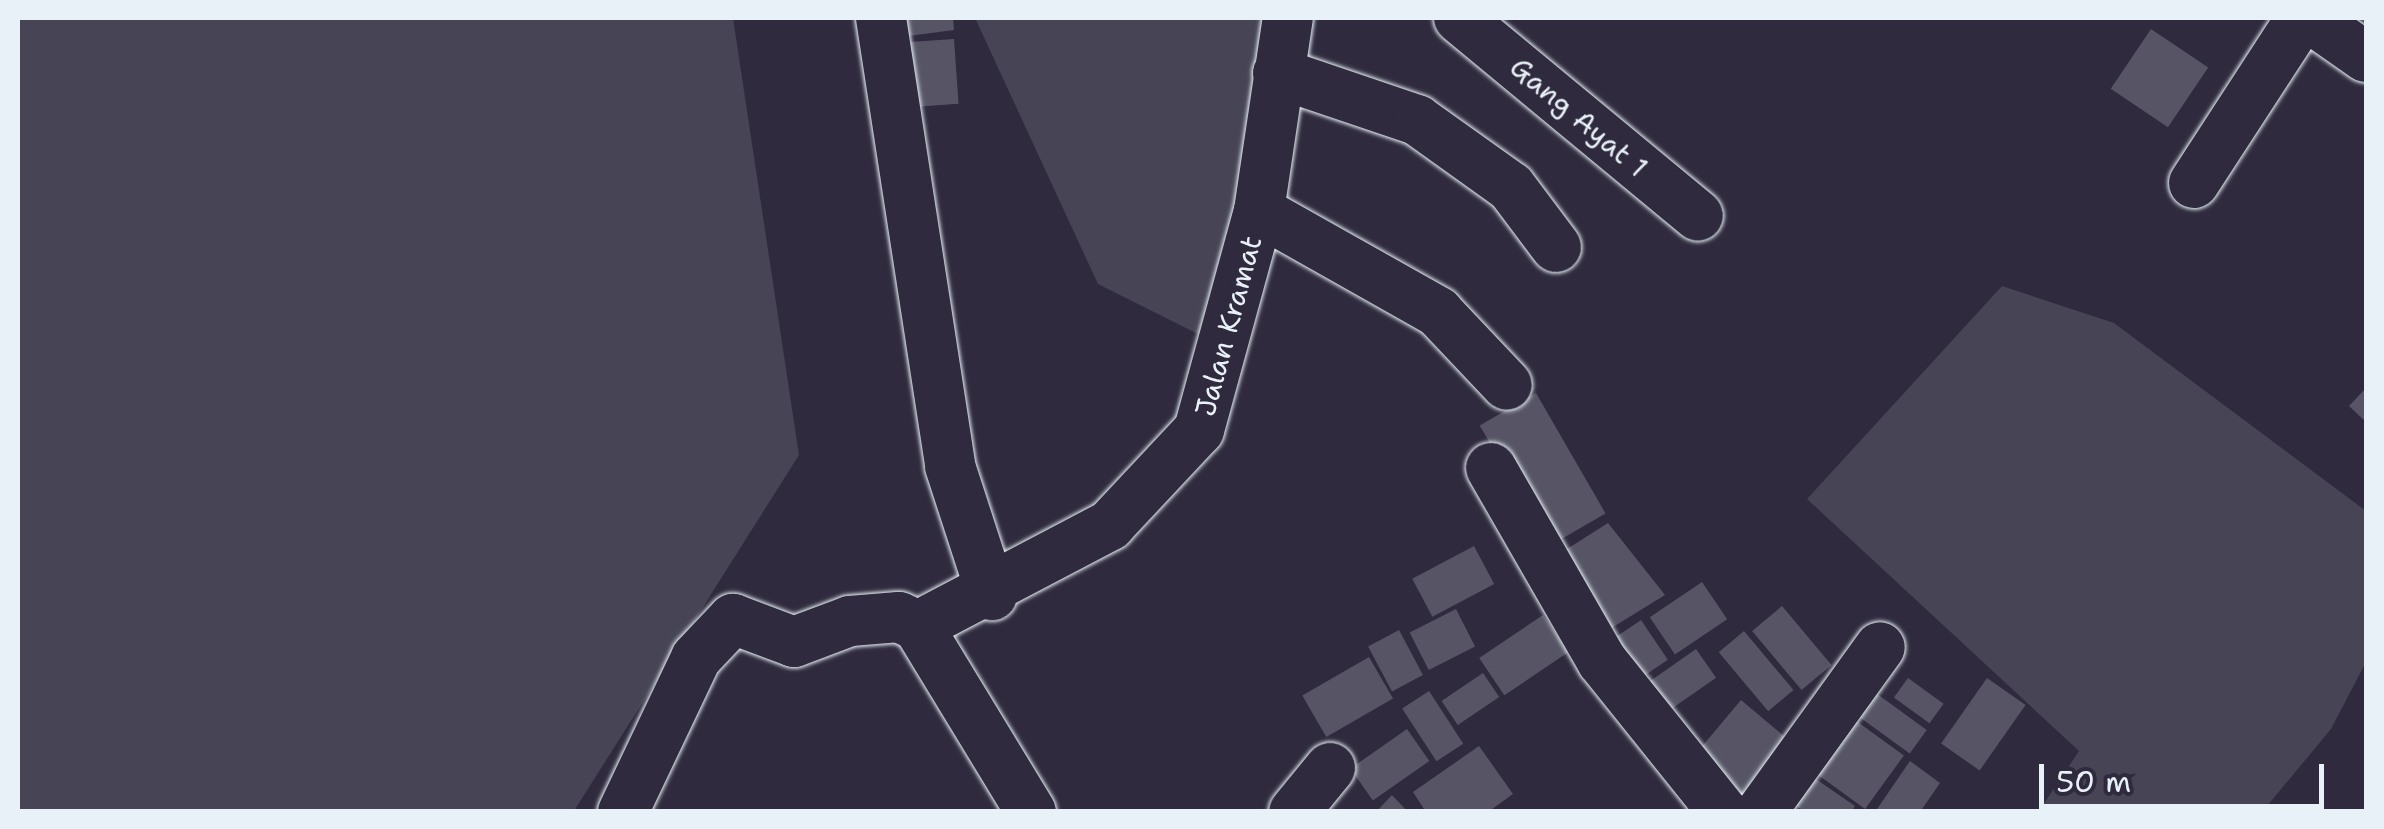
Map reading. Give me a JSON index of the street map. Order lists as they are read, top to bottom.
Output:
{
  "streets": {
    "street": ["Gang Ayat 1", "Jalan Kramat"]
  },
  "scale_bar": "50 m"
}
